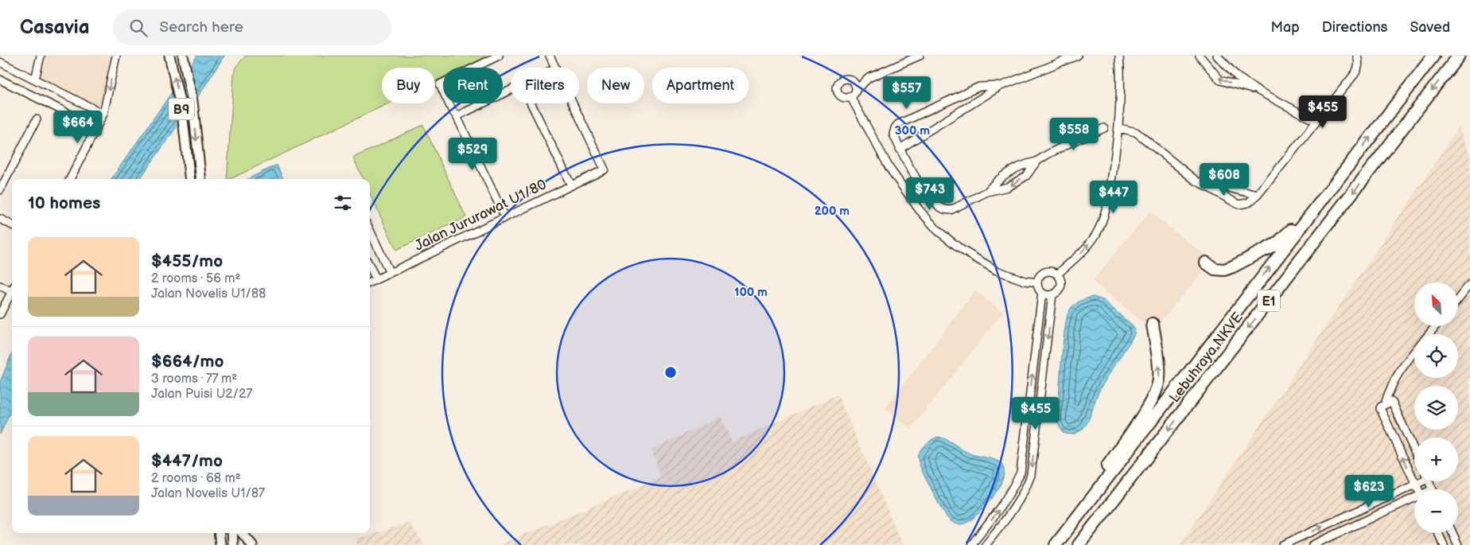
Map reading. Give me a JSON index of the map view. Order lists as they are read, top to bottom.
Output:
{
  "streets": {
    "highway": ["E1", "Lebuhraya NKVE"],
    "main road": ["B9"],
    "street": ["Jalan Jururawat U1/80"]
  },
  "north": "top left",
  "page": {
    "header": "Casavia",
    "search": "Search here",
    "nav": ["Map", "Directions", "Saved"],
    "chip": [
      "Buy",
      "Rent",
      "Filters",
      "New",
      "Apartment"
    ],
    "price": [
      "$557",
      "$455",
      "$664",
      "$558",
      "$529",
      "$608",
      "$743",
      "$447",
      "$455",
      "$623"
    ],
    "heading": "10 homes",
    "list": [
      {
        "name": "$455/mo",
        "note": "2 rooms · 56 m² · Jalan Novelis U1/88"
      },
      {
        "name": "$664/mo",
        "note": "3 rooms · 77 m² · Jalan Puisi U2/27"
      },
      {
        "name": "$447/mo",
        "note": "2 rooms · 68 m² · Jalan Novelis U1/87"
      }
    ],
    "map_buttons": ["+", "−"]
  },
  "rings": ["300 m", "200 m", "100 m"]
}
